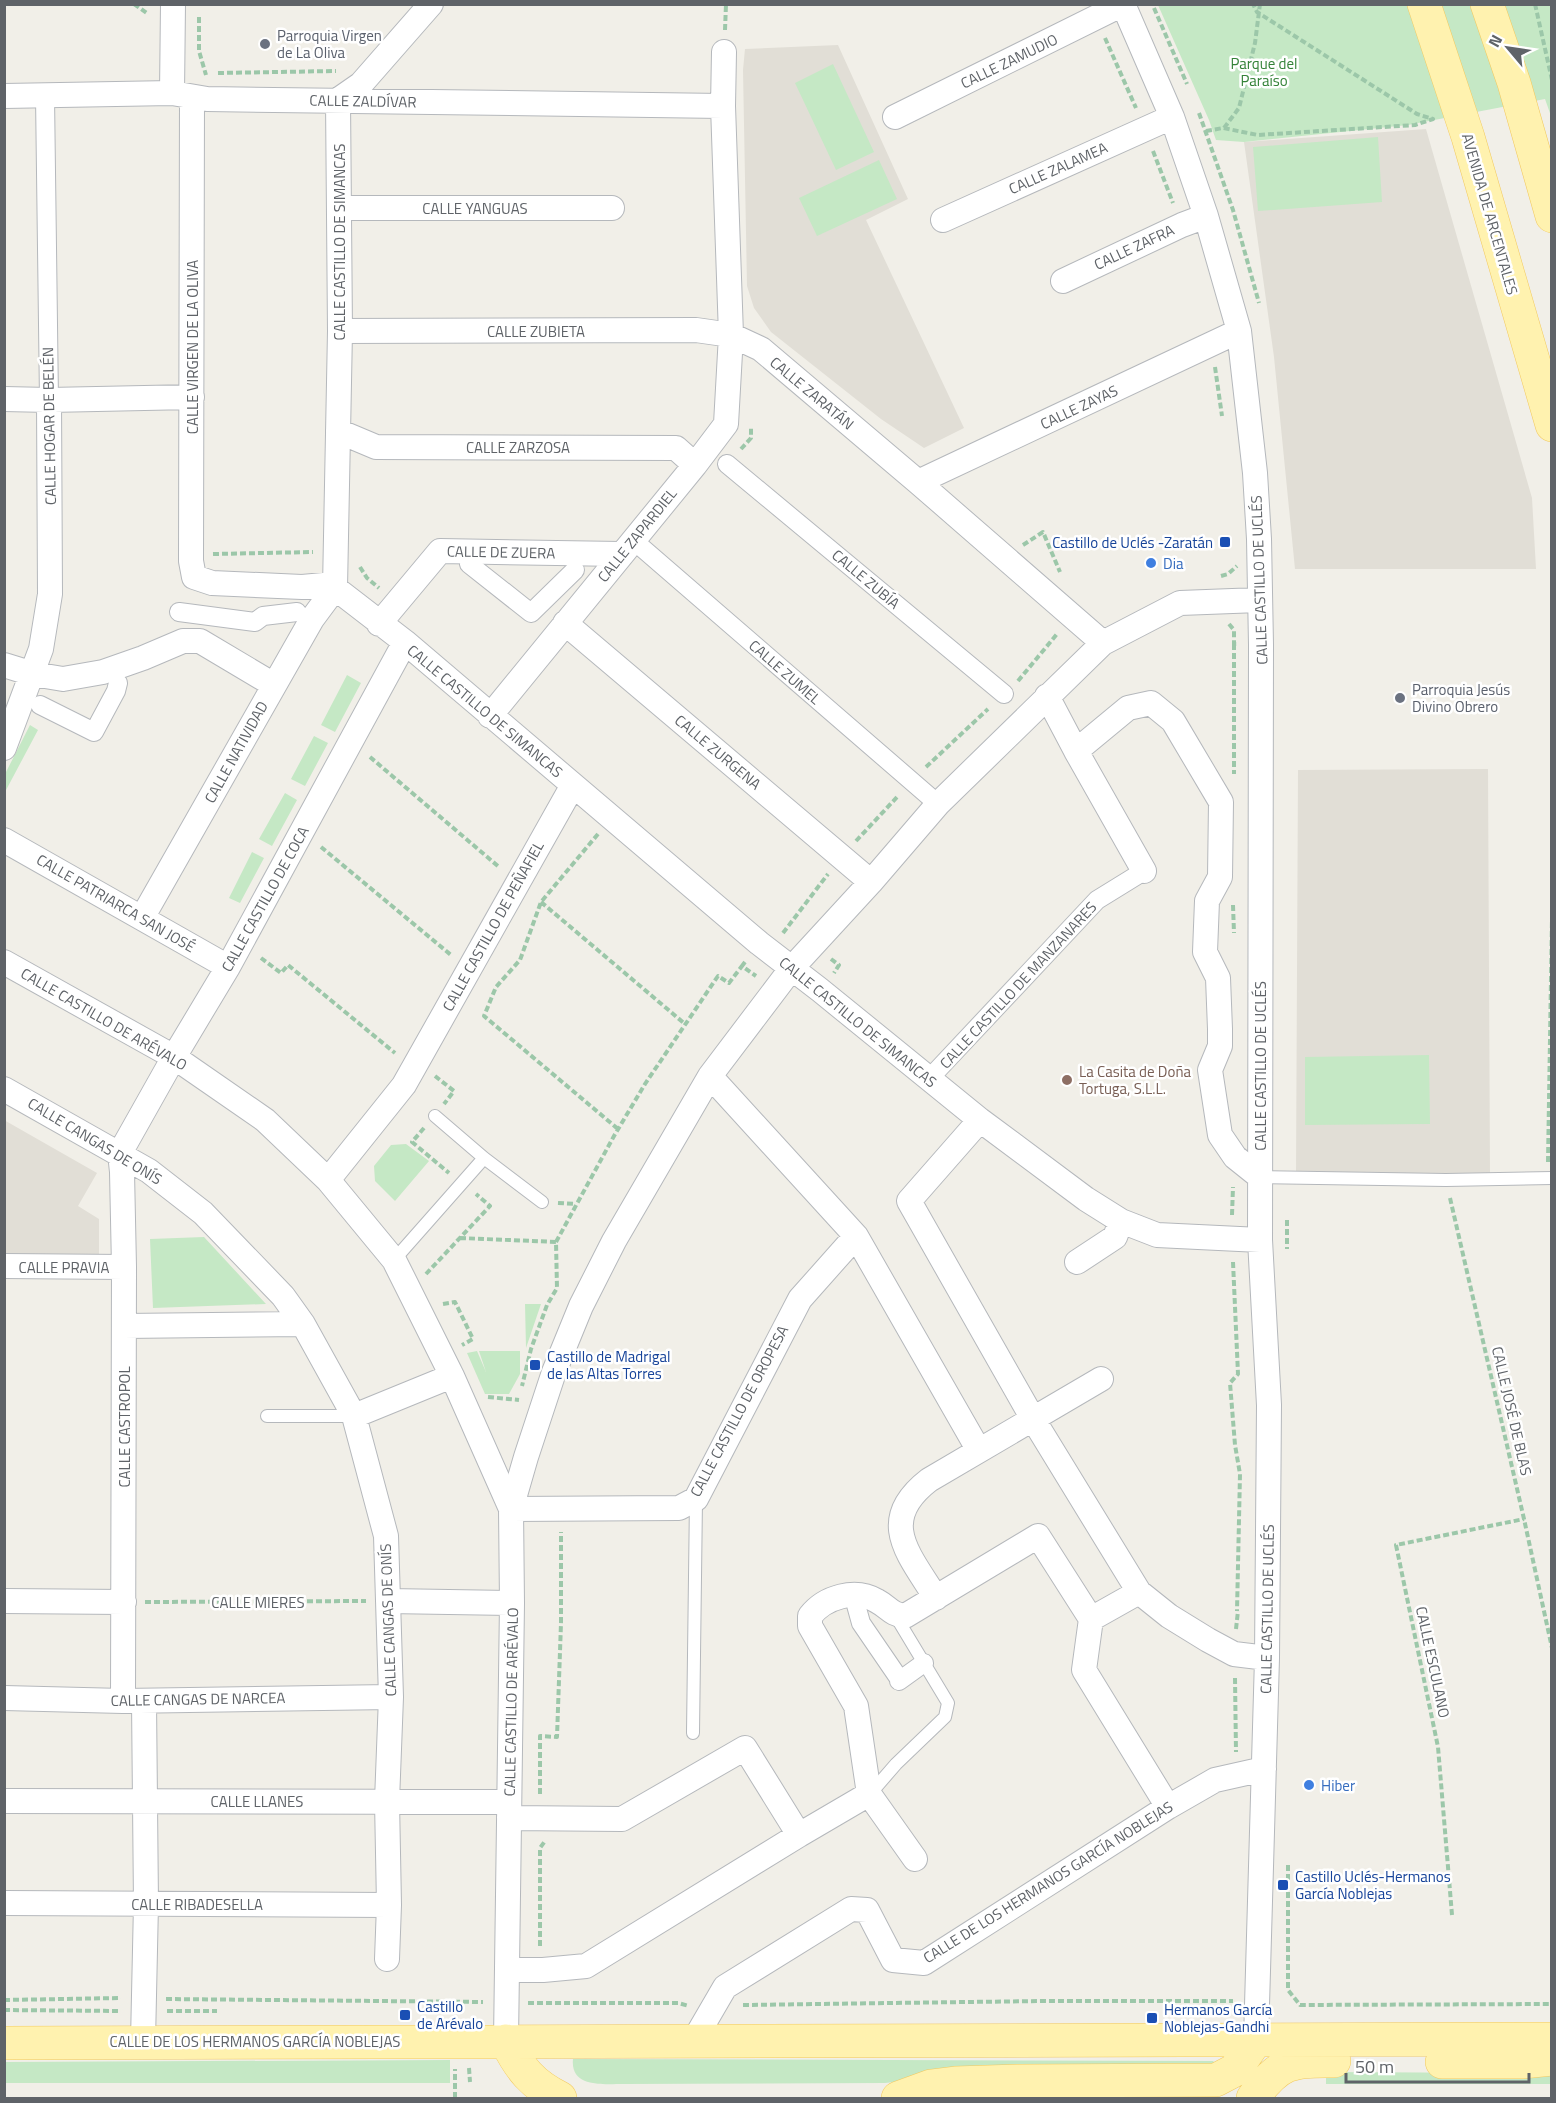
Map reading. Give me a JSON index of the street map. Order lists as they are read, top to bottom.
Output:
{
  "streets": {
    "main road": ["AVENIDA DE ARCENTALES", "CALLE DE LOS HERMANOS GARCÍA NOBLEJAS"],
    "street": [
      "CALLE ZAMUDIO",
      "CALLE ZALDÍVAR",
      "CALLE ZALAMEA",
      "CALLE YANGUAS",
      "CALLE CASTILLO DE SIMANCAS",
      "CALLE ZAFRA",
      "CALLE ZUBIETA",
      "CALLE VIRGEN DE LA OLIVA",
      "CALLE ZARATÁN",
      "CALLE ZAYAS",
      "CALLE HOGAR DE BELÉN",
      "CALLE ZARZOSA",
      "CALLE ZAPARDIEL",
      "CALLE DE ZUERA",
      "CALLE ZUBÍA",
      "CALLE CASTILLO DE UCLÉS",
      "CALLE ZUMEL",
      "CALLE NATIVIDAD",
      "CALLE ZURGENA",
      "CALLE CASTILLO DE COCA",
      "CALLE PATRIARCA SAN JOSÉ",
      "CALLE CASTILLO DE PEÑAFIEL",
      "CALLE CASTILLO DE MANZANARES",
      "CALLE CASTILLO DE ARÉVALO",
      "CALLE CANGAS DE ONÍS",
      "CALLE PRAVIA",
      "CALLE CASTILLO DE OROPESA",
      "CALLE CASTROPOL",
      "CALLE CANGAS DE NARCEA",
      "CALLE LLANES",
      "CALLE RIBADESELLA"
    ],
    "path": ["CALLE JOSÉ DE BLAS", "CALLE MIERES", "CALLE ESCULANO"]
  },
  "crossings": [
    ["CALLE ZAMUDIO", "CALLE CASTILLO DE UCLÉS"],
    ["CALLE ZALDÍVAR", "CALLE CASTILLO DE SIMANCAS"],
    ["CALLE ZALDÍVAR", "CALLE VIRGEN DE LA OLIVA"],
    ["CALLE ZALDÍVAR", "CALLE HOGAR DE BELÉN"],
    ["CALLE ZALAMEA", "CALLE CASTILLO DE UCLÉS"],
    ["CALLE YANGUAS", "CALLE CASTILLO DE SIMANCAS"],
    ["CALLE CASTILLO DE SIMANCAS", "CALLE ZUBIETA"],
    ["CALLE CASTILLO DE SIMANCAS", "CALLE VIRGEN DE LA OLIVA"],
    ["CALLE CASTILLO DE SIMANCAS", "CALLE ZARZOSA"],
    ["CALLE CASTILLO DE SIMANCAS", "CALLE ZAPARDIEL"],
    ["CALLE CASTILLO DE SIMANCAS", "CALLE DE ZUERA"],
    ["CALLE CASTILLO DE SIMANCAS", "CALLE CASTILLO DE UCLÉS"],
    ["CALLE CASTILLO DE SIMANCAS", "CALLE NATIVIDAD"],
    ["CALLE CASTILLO DE SIMANCAS", "CALLE CASTILLO DE COCA"],
    ["CALLE CASTILLO DE SIMANCAS", "CALLE CASTILLO DE PEÑAFIEL"],
    ["CALLE CASTILLO DE SIMANCAS", "CALLE CASTILLO DE MANZANARES"],
    ["CALLE ZAFRA", "CALLE CASTILLO DE UCLÉS"],
    ["CALLE ZUBIETA", "CALLE ZARATÁN"],
    ["CALLE ZUBIETA", "CALLE ZAPARDIEL"],
    ["CALLE VIRGEN DE LA OLIVA", "CALLE NATIVIDAD"],
    ["CALLE ZARATÁN", "CALLE ZAYAS"],
    ["CALLE ZARATÁN", "CALLE ZAPARDIEL"],
    ["CALLE ZAYAS", "CALLE CASTILLO DE UCLÉS"],
    ["CALLE ZARZOSA", "CALLE ZAPARDIEL"],
    ["CALLE ZAPARDIEL", "CALLE DE ZUERA"],
    ["CALLE ZAPARDIEL", "CALLE ZUMEL"],
    ["CALLE ZAPARDIEL", "CALLE ZURGENA"],
    ["CALLE DE ZUERA", "CALLE ZUMEL"],
    ["CALLE CASTILLO DE UCLÉS", "CALLE CASTILLO DE MANZANARES"],
    ["CALLE CASTILLO DE UCLÉS", "CALLE DE LOS HERMANOS GARCÍA NOBLEJAS"],
    ["CALLE NATIVIDAD", "CALLE PATRIARCA SAN JOSÉ"],
    ["CALLE CASTILLO DE COCA", "CALLE PATRIARCA SAN JOSÉ"],
    ["CALLE CASTILLO DE COCA", "CALLE CASTILLO DE ARÉVALO"],
    ["CALLE CASTILLO DE COCA", "CALLE CANGAS DE ONÍS"],
    ["CALLE CASTILLO DE COCA", "CALLE CASTROPOL"],
    ["CALLE CASTILLO DE PEÑAFIEL", "CALLE CASTILLO DE ARÉVALO"],
    ["CALLE CASTILLO DE ARÉVALO", "CALLE CASTILLO DE OROPESA"],
    ["CALLE CASTILLO DE ARÉVALO", "CALLE LLANES"],
    ["CALLE CASTILLO DE ARÉVALO", "CALLE DE LOS HERMANOS GARCÍA NOBLEJAS"],
    ["CALLE CANGAS DE ONÍS", "CALLE CASTROPOL"],
    ["CALLE CANGAS DE ONÍS", "CALLE MIERES"],
    ["CALLE CANGAS DE ONÍS", "CALLE CANGAS DE NARCEA"],
    ["CALLE CANGAS DE ONÍS", "CALLE LLANES"],
    ["CALLE CANGAS DE ONÍS", "CALLE RIBADESELLA"],
    ["CALLE PRAVIA", "CALLE CASTROPOL"],
    ["CALLE JOSÉ DE BLAS", "CALLE ESCULANO"],
    ["CALLE CASTROPOL", "CALLE MIERES"],
    ["CALLE CASTROPOL", "CALLE CANGAS DE NARCEA"],
    ["CALLE CASTROPOL", "CALLE LLANES"],
    ["CALLE CASTROPOL", "CALLE DE LOS HERMANOS GARCÍA NOBLEJAS"],
    ["CALLE CASTROPOL", "CALLE RIBADESELLA"]
  ],
  "parks": ["Parque del Paraíso"],
  "places": {
    "other": [
      "Parroquia Virgen de La Oliva",
      "Dia",
      "Parroquia Jesús Divino Obrero",
      "La Casita de Doña Tortuga, S.L.L.",
      "Hiber"
    ],
    "transit": [
      "Castillo de Uclés -Zaratán",
      "Castillo de Madrigal de las Altas Torres",
      "Castillo Uclés-Hermanos García Noblejas",
      "Castillo de Arévalo",
      "Hermanos García Noblejas-Gandhi"
    ]
  },
  "scale_bar": "50 m",
  "north": "top left"
}
